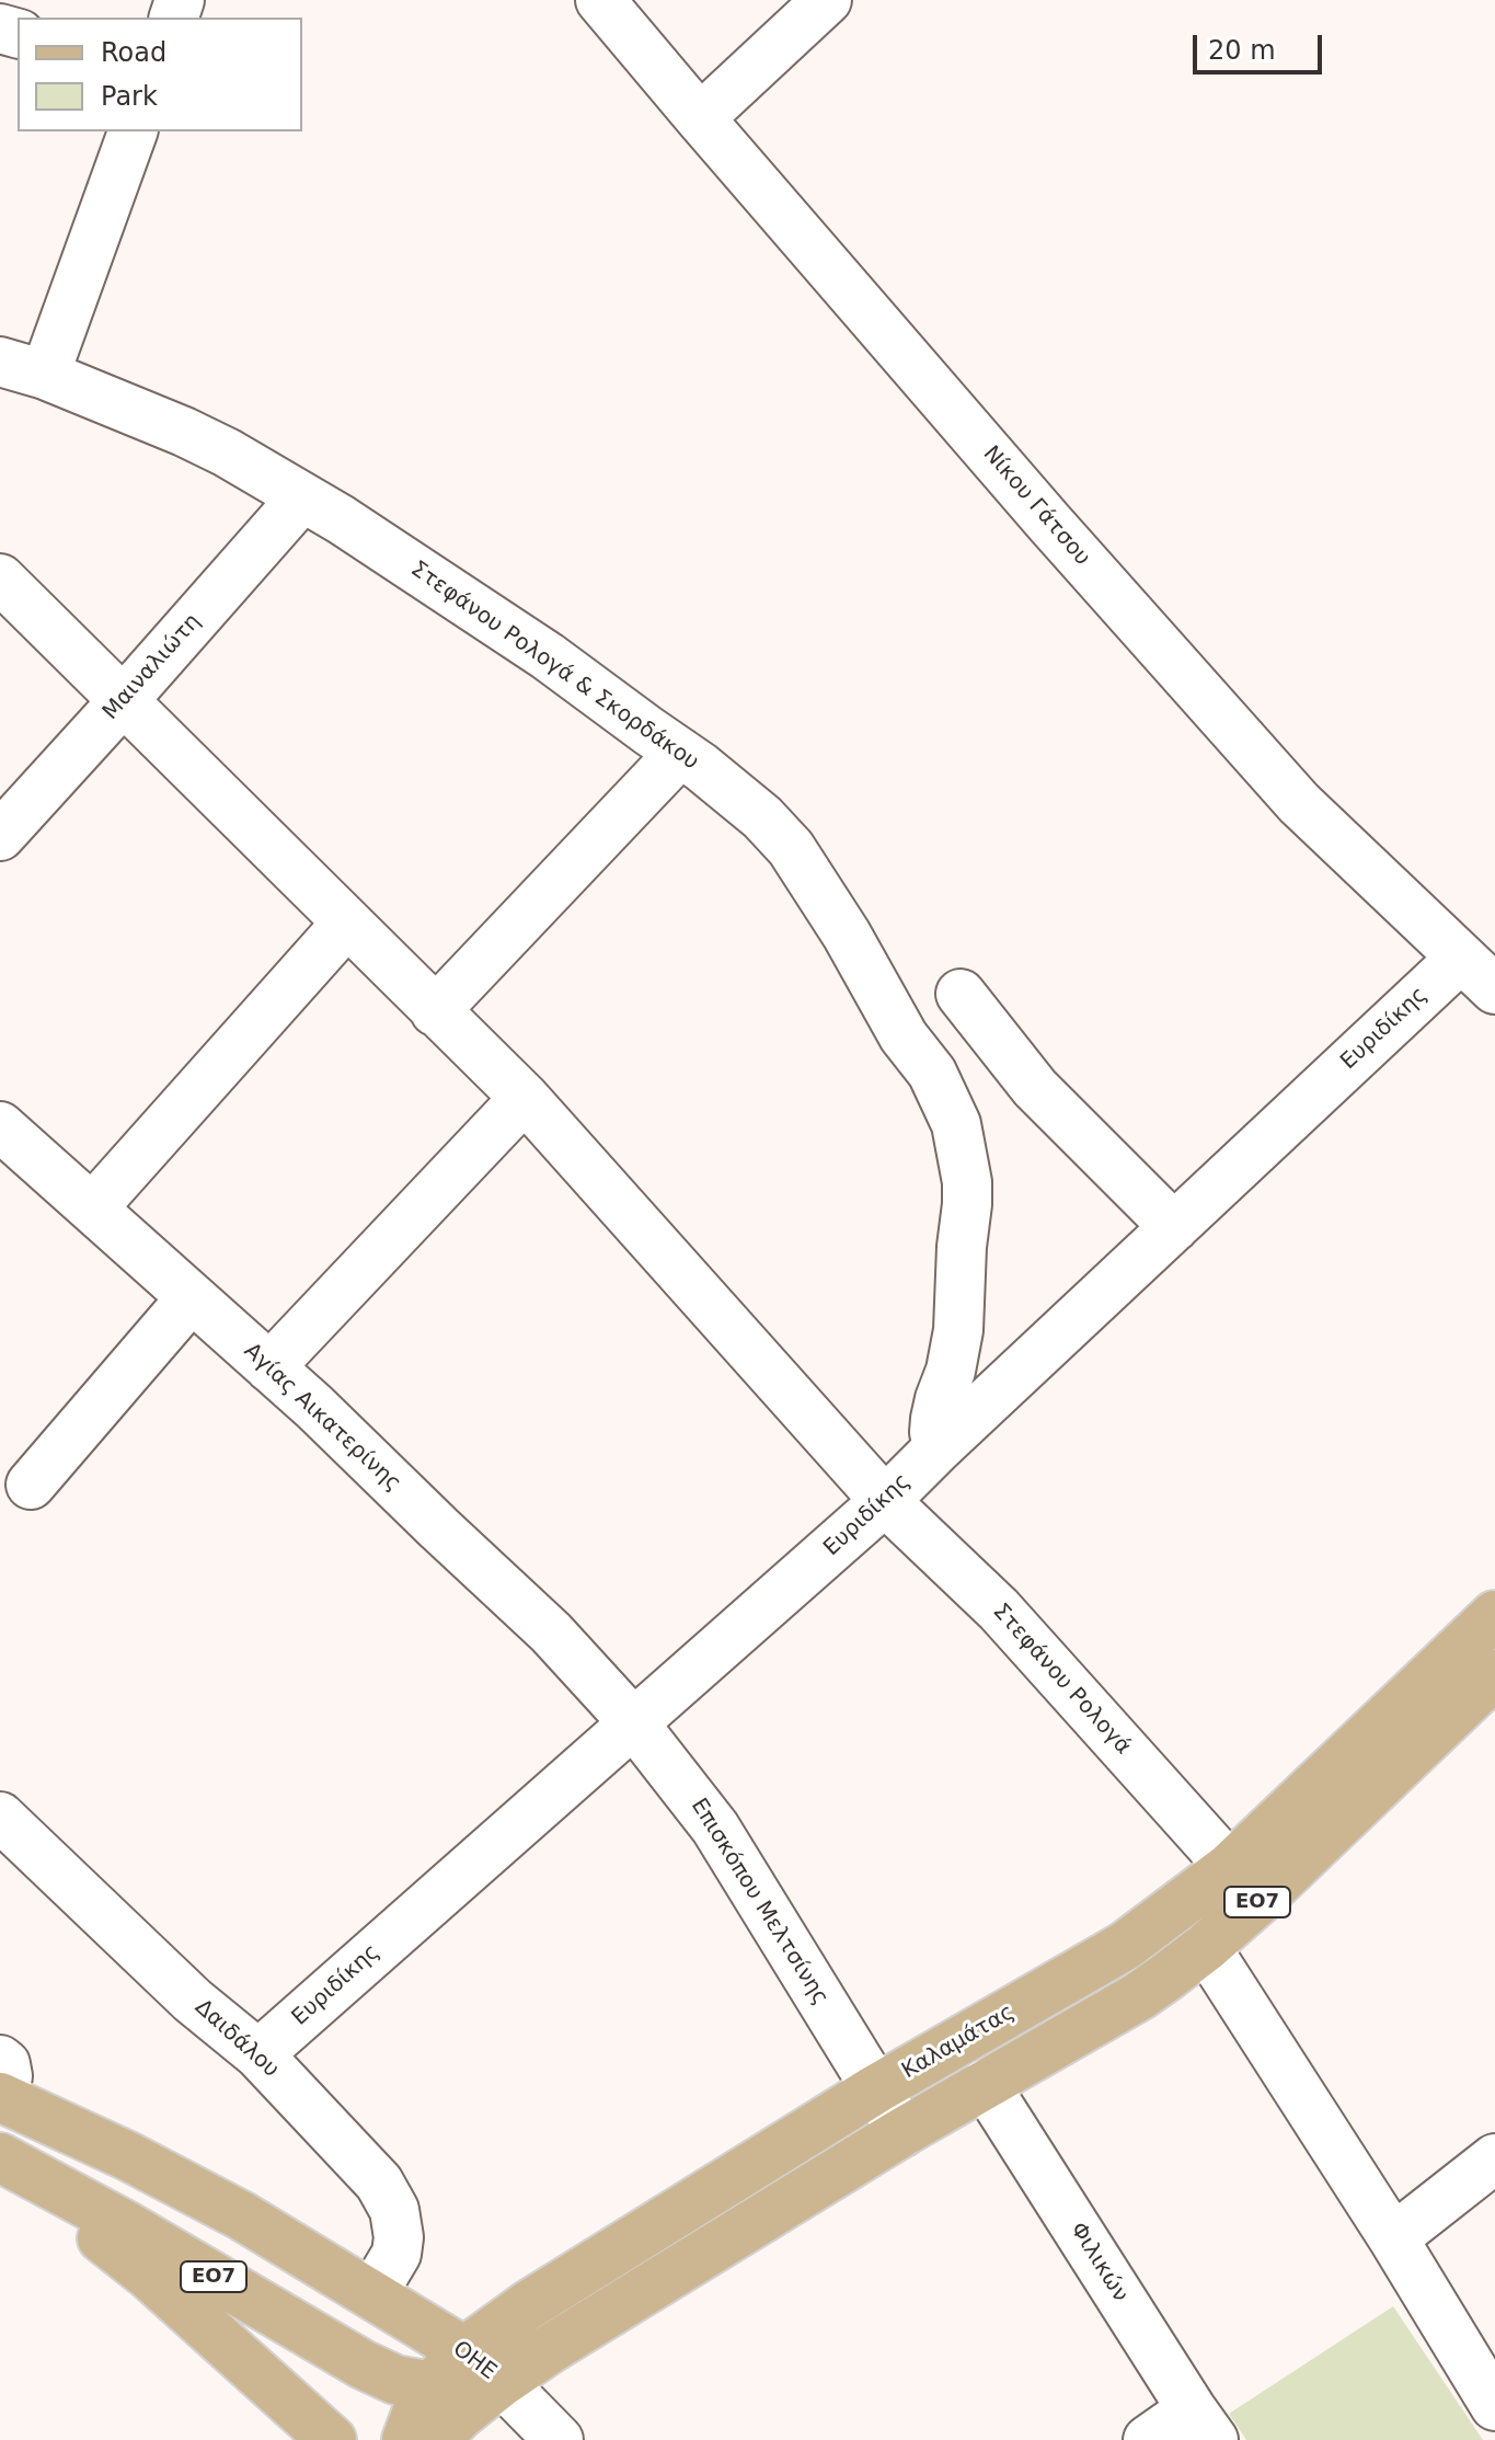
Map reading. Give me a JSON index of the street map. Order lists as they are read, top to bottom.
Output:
{
  "streets": {
    "main road": ["ΕΟ7", "Καλαμάτας", "ΟΗΕ"],
    "street": [
      "Νίκου Γάτσου",
      "Στεφάνου Ρολογά & Σκορδάκου",
      "Μαιναλιώτη",
      "Ευριδίκης",
      "Αγίας Αικατερίνης",
      "Στεφάνου Ρολογά",
      "Επισκόπου Μελτσίνης",
      "Δαιδάλου",
      "Φιλικών"
    ]
  },
  "crossings": [
    ["Νίκου Γάτσου", "Ευριδίκης"],
    ["Στεφάνου Ρολογά & Σκορδάκου", "Μαιναλιώτη"],
    ["Στεφάνου Ρολογά & Σκορδάκου", "Ευριδίκης"],
    ["Ευριδίκης", "Αγίας Αικατερίνης"],
    ["Ευριδίκης", "Στεφάνου Ρολογά"],
    ["Ευριδίκης", "Επισκόπου Μελτσίνης"],
    ["Ευριδίκης", "Δαιδάλου"],
    ["Αγίας Αικατερίνης", "Επισκόπου Μελτσίνης"],
    ["Στεφάνου Ρολογά", "Καλαμάτας"],
    ["Επισκόπου Μελτσίνης", "ΕΟ7"],
    ["Επισκόπου Μελτσίνης", "Καλαμάτας"],
    ["ΕΟ7", "Φιλικών"],
    ["ΕΟ7", "ΟΗΕ"],
    ["Δαιδάλου", "ΟΗΕ"],
    ["Καλαμάτας", "ΟΗΕ"]
  ],
  "legend": ["Road", "Park"],
  "scale_bar": "20 m"
}
